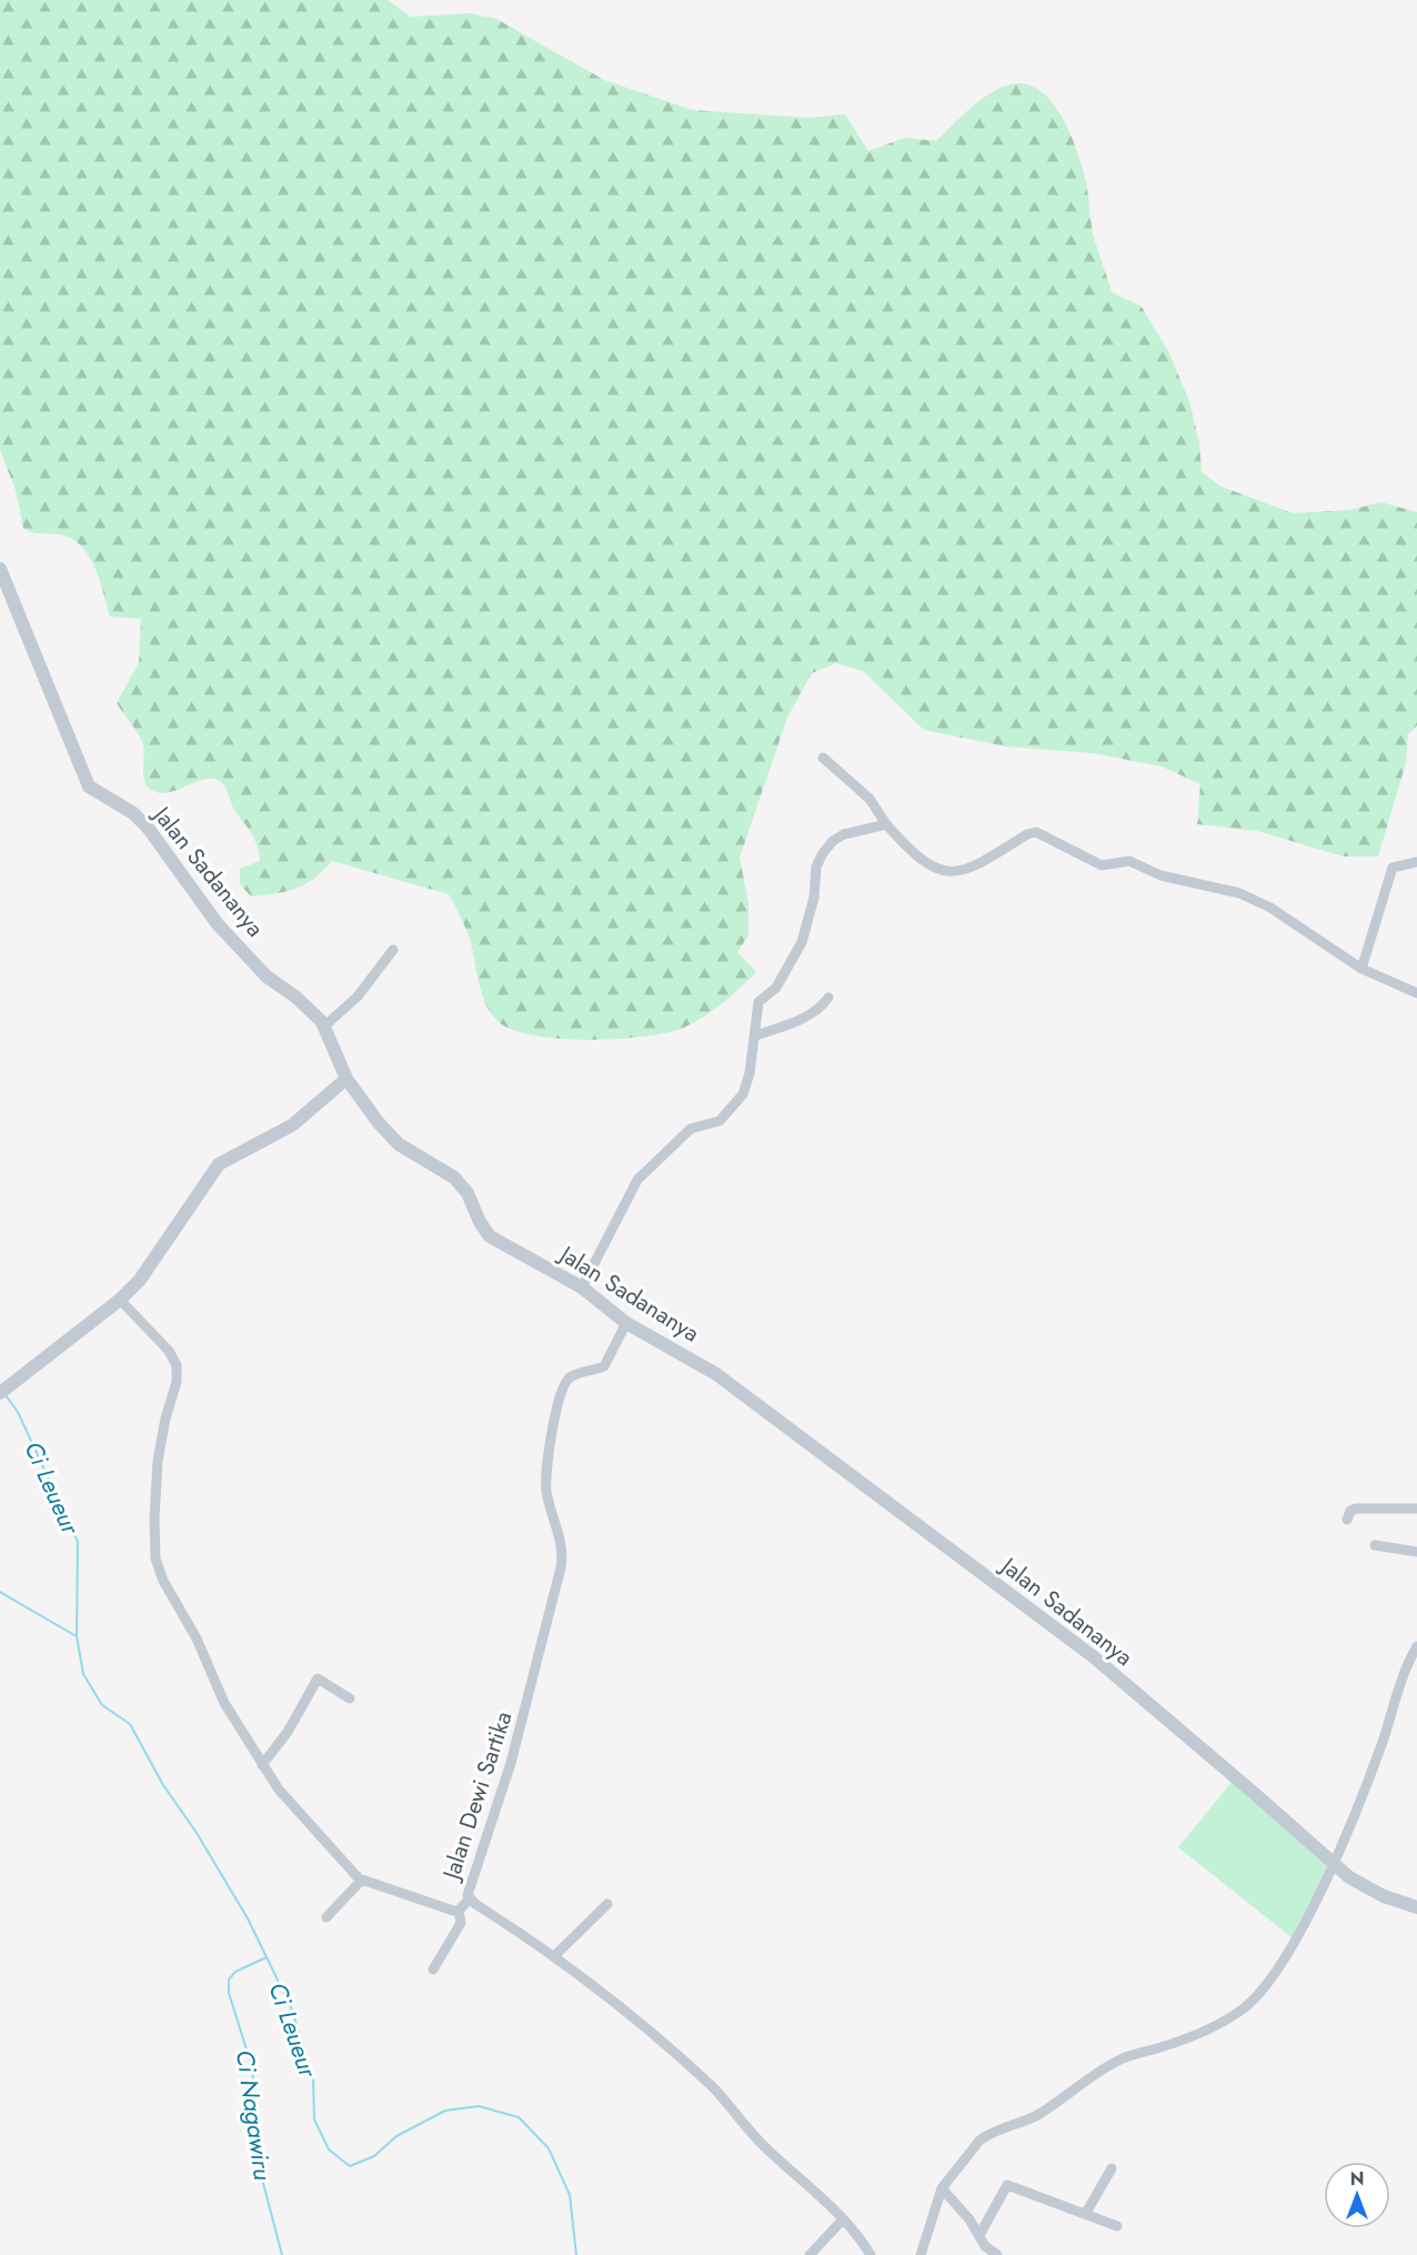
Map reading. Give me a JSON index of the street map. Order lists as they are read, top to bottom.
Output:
{
  "streets": {
    "street": ["Jalan Sadananya", "Jalan Dewi Sartika"]
  },
  "crossings": [
    ["Jalan Sadananya", "Jalan Dewi Sartika"]
  ],
  "water": ["Ci Leueur", "Ci Nagawiru"],
  "north": "top"
}
